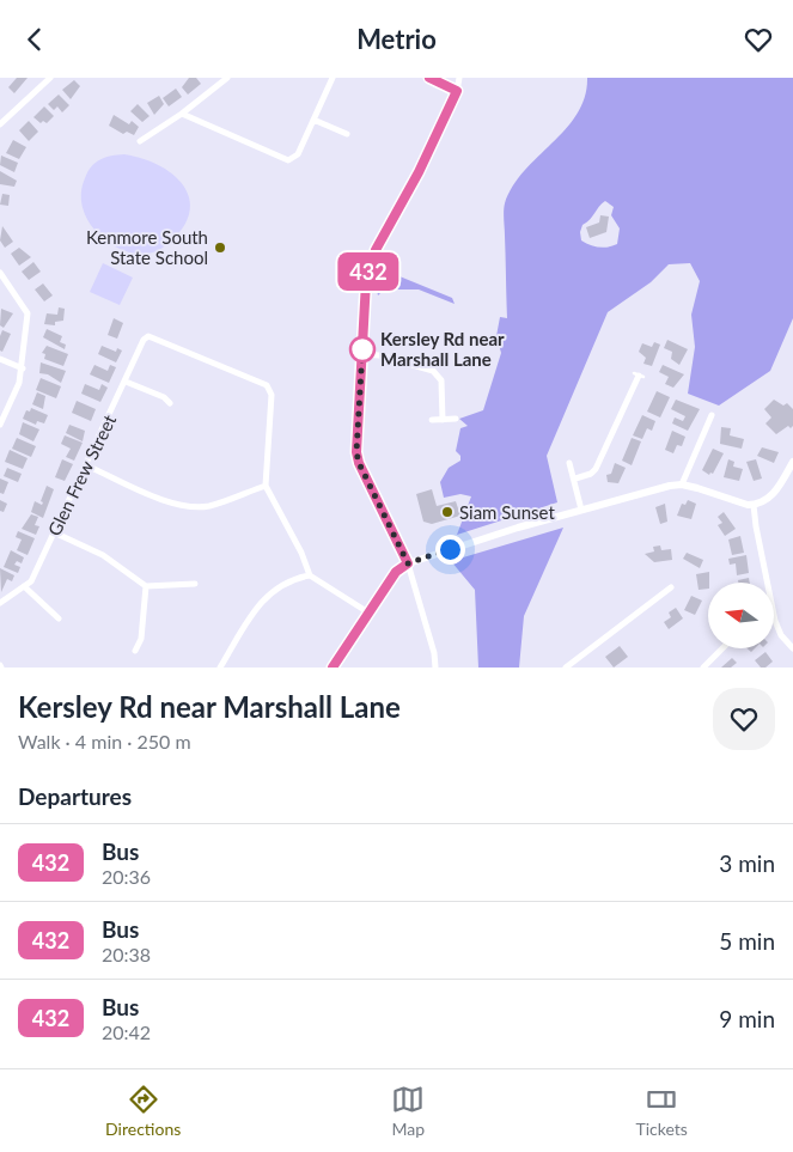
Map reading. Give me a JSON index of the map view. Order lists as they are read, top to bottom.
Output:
{
  "streets": {
    "street": ["Glen Frew Street"]
  },
  "places": ["Kenmore South State School", "Kersley Rd near Marshall Lane", "Siam Sunset"],
  "lines": ["bus line 432"],
  "north": "left",
  "page": {
    "header": "Metrio",
    "on_map": "432",
    "heading": [
      ["Kersley Rd near Marshall Lane", "Walk · 4 min · 250 m"],
      "Departures"
    ],
    "list": [
      {
        "mark": "432",
        "name": "Bus",
        "note": "20:36",
        "value": "3 min"
      },
      {
        "mark": "432",
        "name": "Bus",
        "note": "20:38",
        "value": "5 min"
      },
      {
        "mark": "432",
        "name": "Bus",
        "note": "20:42",
        "value": "9 min"
      }
    ],
    "tabs": ["Directions", "Map", "Tickets"]
  }
}
